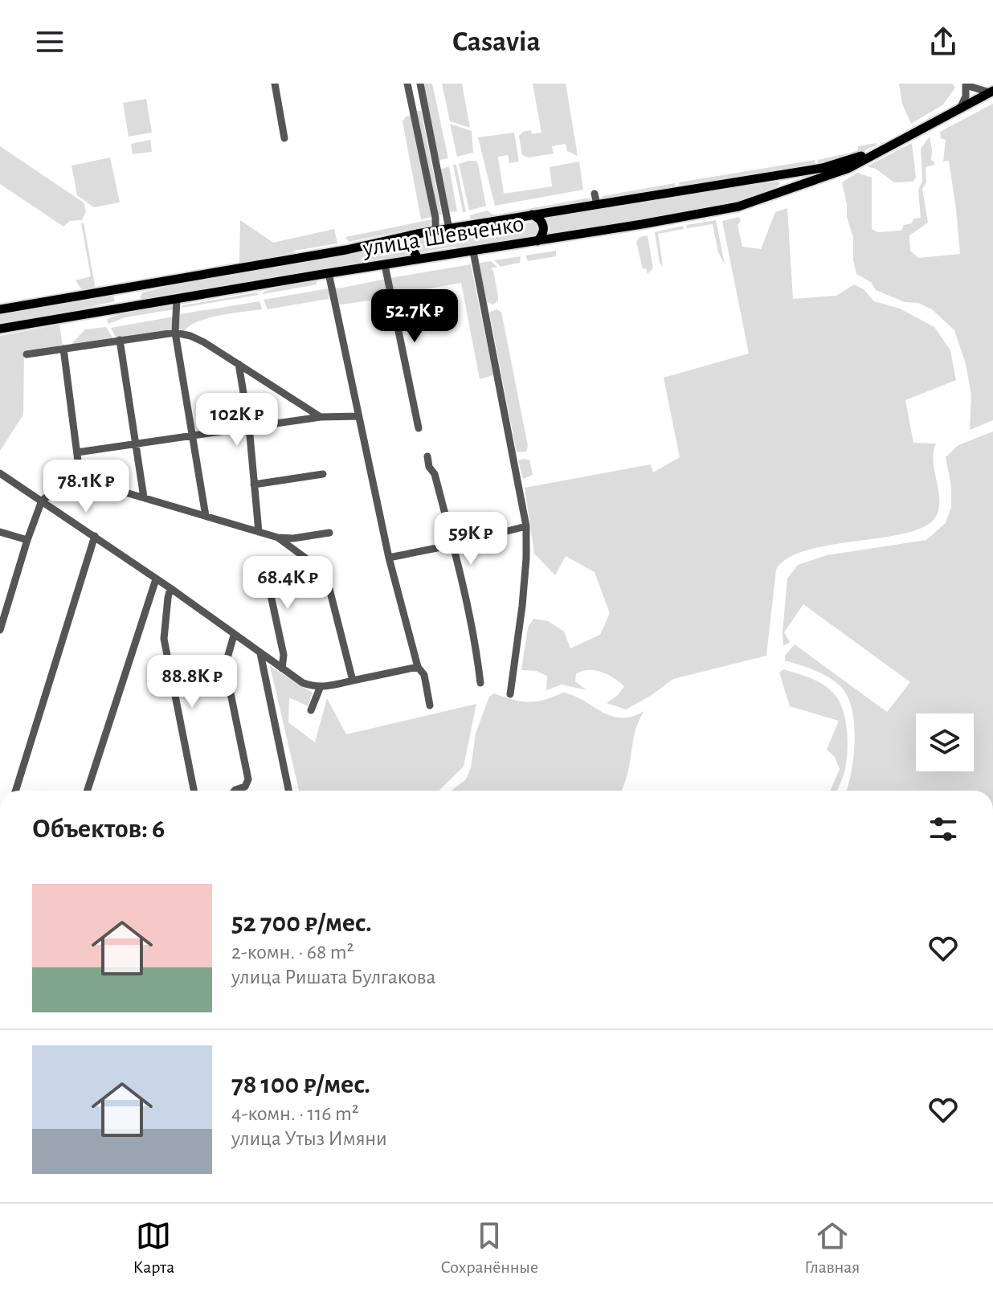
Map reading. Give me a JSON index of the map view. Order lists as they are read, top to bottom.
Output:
{
  "streets": {
    "main road": ["улица Шевченко"]
  },
  "page": {
    "header": "Casavia",
    "price": [
      "52.7K ₽",
      "102K ₽",
      "78.1K ₽",
      "59K ₽",
      "68.4K ₽",
      "88.8K ₽"
    ],
    "heading": "Объектов: 6",
    "list": [
      {
        "name": "52 700 ₽/мес.",
        "note": "2-комн. · 68 m² · улица Ришата Булгакова"
      },
      {
        "name": "78 100 ₽/мес.",
        "note": "4-комн. · 116 m² · улица Утыз Имяни"
      }
    ],
    "tabs": ["Карта", "Сохранённые", "Главная"]
  }
}
